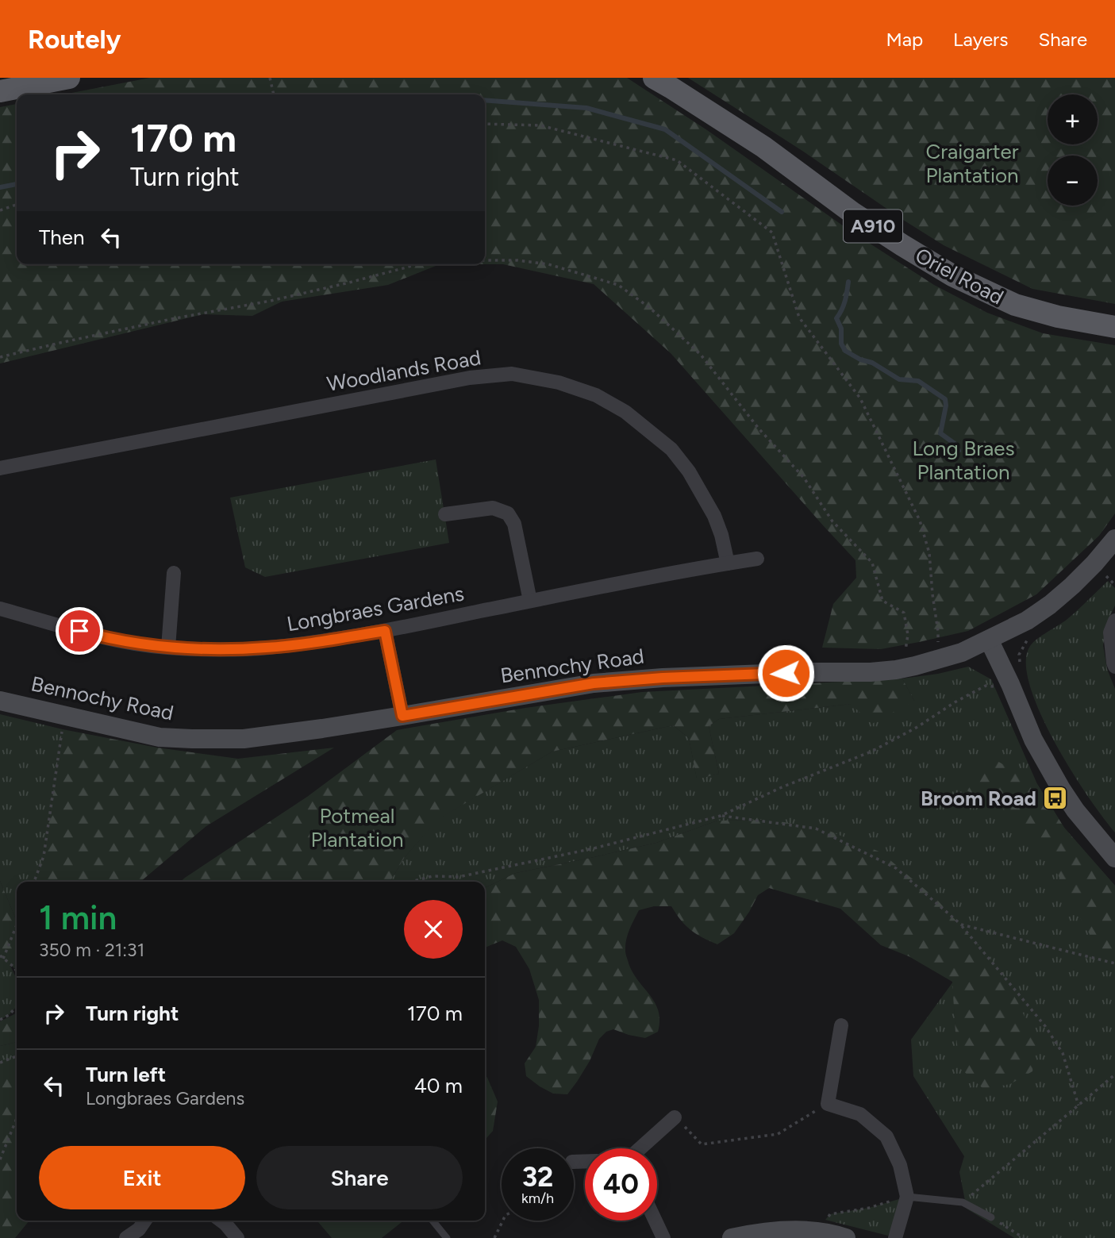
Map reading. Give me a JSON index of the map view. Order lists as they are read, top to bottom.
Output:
{
  "streets": {
    "main road": ["A910", "Oriel Road"],
    "street": ["Woodlands Road", "Longbraes Gardens", "Bennochy Road"]
  },
  "crossings": [
    ["Woodlands Road", "Longbraes Gardens"]
  ],
  "parks": ["Craigarter Plantation", "Long Braes Plantation", "Potmeal Plantation"],
  "places": {
    "bus stop": ["Broom Road"]
  },
  "page": {
    "header": "Routely",
    "nav": ["Map", "Layers", "Share"],
    "map_buttons": ["+", "−"],
    "turn": ["170 m", "Turn right"],
    "then": "Then",
    "heading": ["1 min", "350 m · 21:31"],
    "list": [
      {
        "name": "Turn right",
        "value": "170 m"
      },
      {
        "name": "Turn left",
        "note": "Longbraes Gardens",
        "value": "40 m"
      }
    ],
    "buttons": ["Exit", "Share"],
    "speed": "32 km/h",
    "limit": "40"
  }
}
